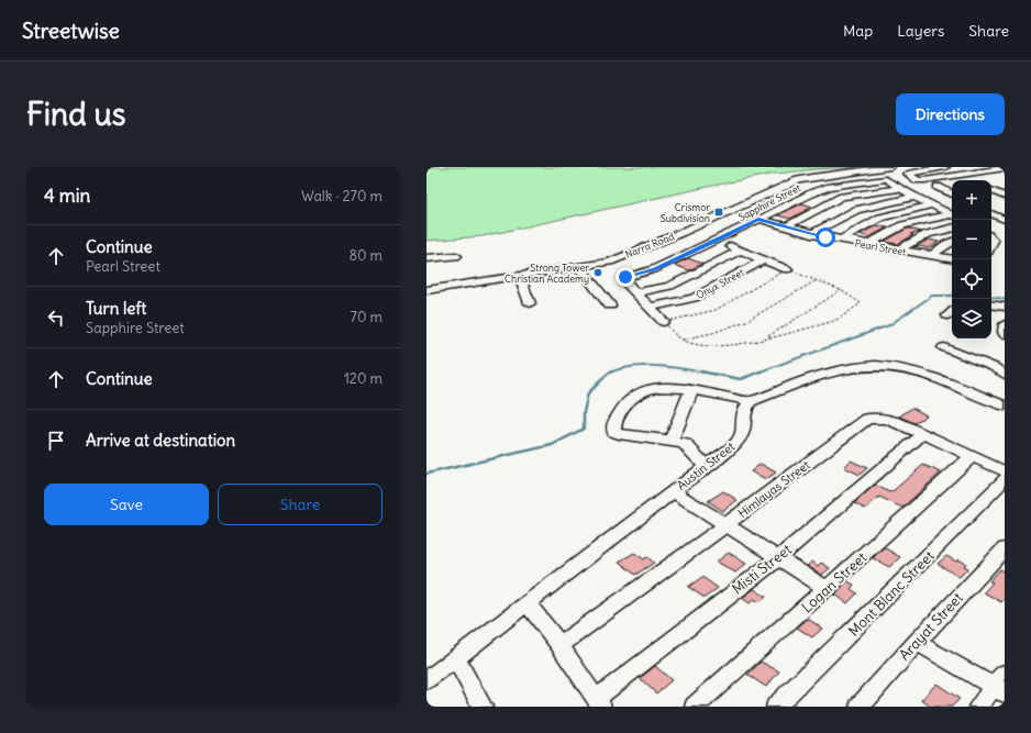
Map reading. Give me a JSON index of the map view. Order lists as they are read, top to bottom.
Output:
{
  "streets": {
    "street": [
      "Sapphire Street",
      "Narra Road",
      "Pearl Street",
      "Onyx Street",
      "Austin Street",
      "Himlayas Street",
      "Misti Street",
      "Logan Street",
      "Mont Blanc Street",
      "Arayat Street"
    ]
  },
  "crossings": [
    ["Sapphire Street", "Pearl Street"],
    ["Narra Road", "Pearl Street"],
    ["Himlayas Street", "Misti Street"],
    ["Himlayas Street", "Logan Street"]
  ],
  "places": {
    "transit": ["Crismor Subdivision"],
    "other": ["Strong Tower Christian Academy"]
  },
  "page": {
    "header": "Streetwise",
    "nav": ["Map", "Layers", "Share"],
    "buttons": [
      "Directions",
      ["Save", "Share"]
    ],
    "title": "Find us",
    "heading": ["4 min", "Walk · 270 m"],
    "map_buttons": ["+", "−"],
    "list": [
      ["Continue", "Pearl Street", "80 m"],
      ["Turn left", "Sapphire Street", "70 m"],
      ["Continue", "120 m"],
      "Arrive at destination"
    ]
  }
}
